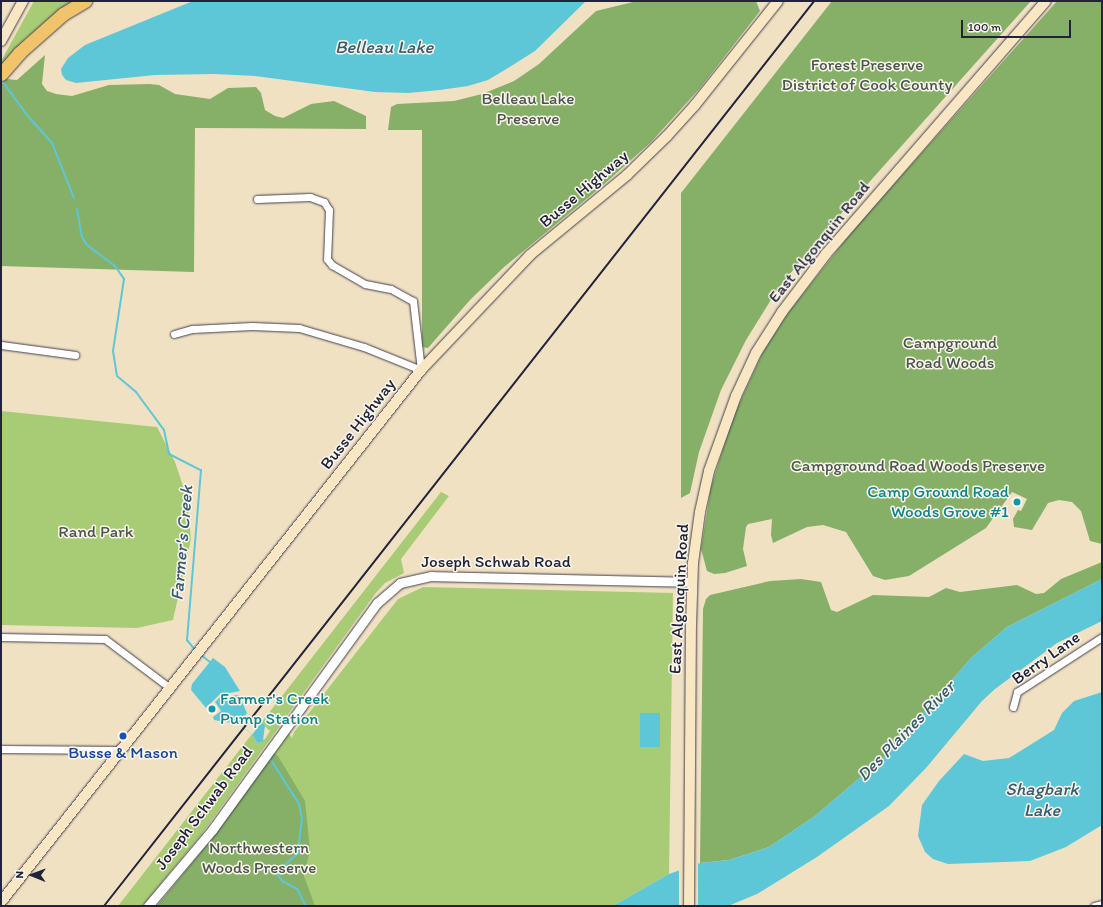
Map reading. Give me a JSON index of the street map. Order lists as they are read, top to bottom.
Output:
{
  "streets": {
    "main road": ["Busse Highway", "East Algonquin Road"],
    "street": ["Joseph Schwab Road", "Berry Lane"]
  },
  "crossings": [
    ["East Algonquin Road", "Joseph Schwab Road"]
  ],
  "water": [
    "Belleau Lake",
    "Farmer's Creek",
    "Des Plaines River",
    "Shagbark Lake"
  ],
  "parks": [
    "Forest Preserve District of Cook County",
    "Belleau Lake Preserve",
    "Campground Road Woods",
    "Campground Road Woods Preserve",
    "Rand Park",
    "Northwestern Woods Preserve"
  ],
  "places": ["Camp Ground Road Woods Grove #1", "Farmer's Creek Pump Station", "Busse & Mason"],
  "scale_bar": "100 m",
  "north": "left"
}
